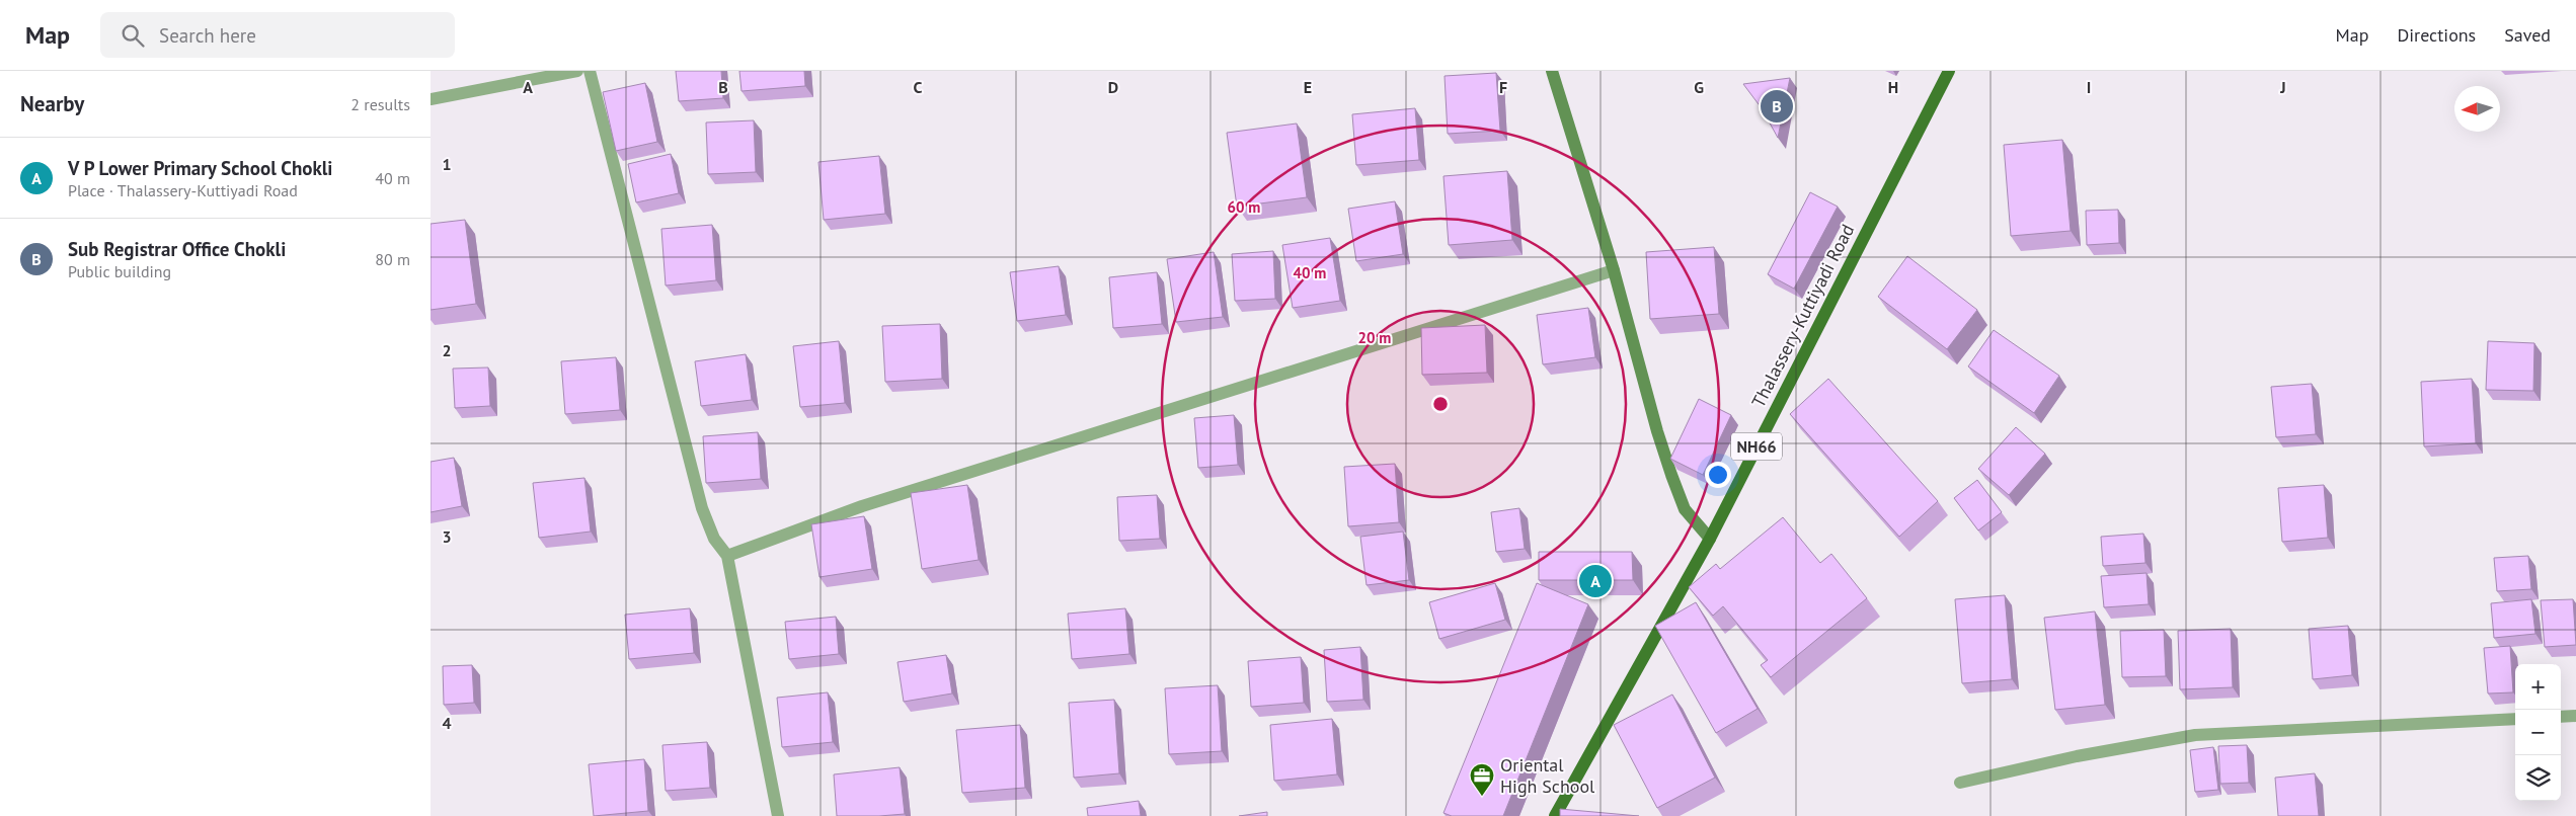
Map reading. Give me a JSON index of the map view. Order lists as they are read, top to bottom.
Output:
{
  "streets": {
    "main road": ["Thalassery-Kuttiyadi Road", "NH66"]
  },
  "places": {
    "office": ["Oriental High School"]
  },
  "north": "left",
  "page": {
    "header": "Map",
    "search": "Search here",
    "nav": ["Map", "Directions", "Saved"],
    "heading": ["Nearby", "2 results"],
    "pins": ["B", "A"],
    "list": [
      {
        "mark": "A",
        "name": "V P Lower Primary School Chokli",
        "note": "Place · Thalassery-Kuttiyadi Road",
        "value": "40 m"
      },
      {
        "mark": "B",
        "name": "Sub Registrar Office Chokli",
        "note": "Public building",
        "value": "80 m"
      }
    ],
    "map_buttons": ["+", "−"]
  },
  "grid": {
    "columns": [
      "A",
      "B",
      "C",
      "D",
      "E",
      "F",
      "G",
      "H",
      "I",
      "J"
    ],
    "rows": [
      "1",
      "2",
      "3",
      "4"
    ]
  },
  "rings": ["60 m", "40 m", "20 m"]
}
